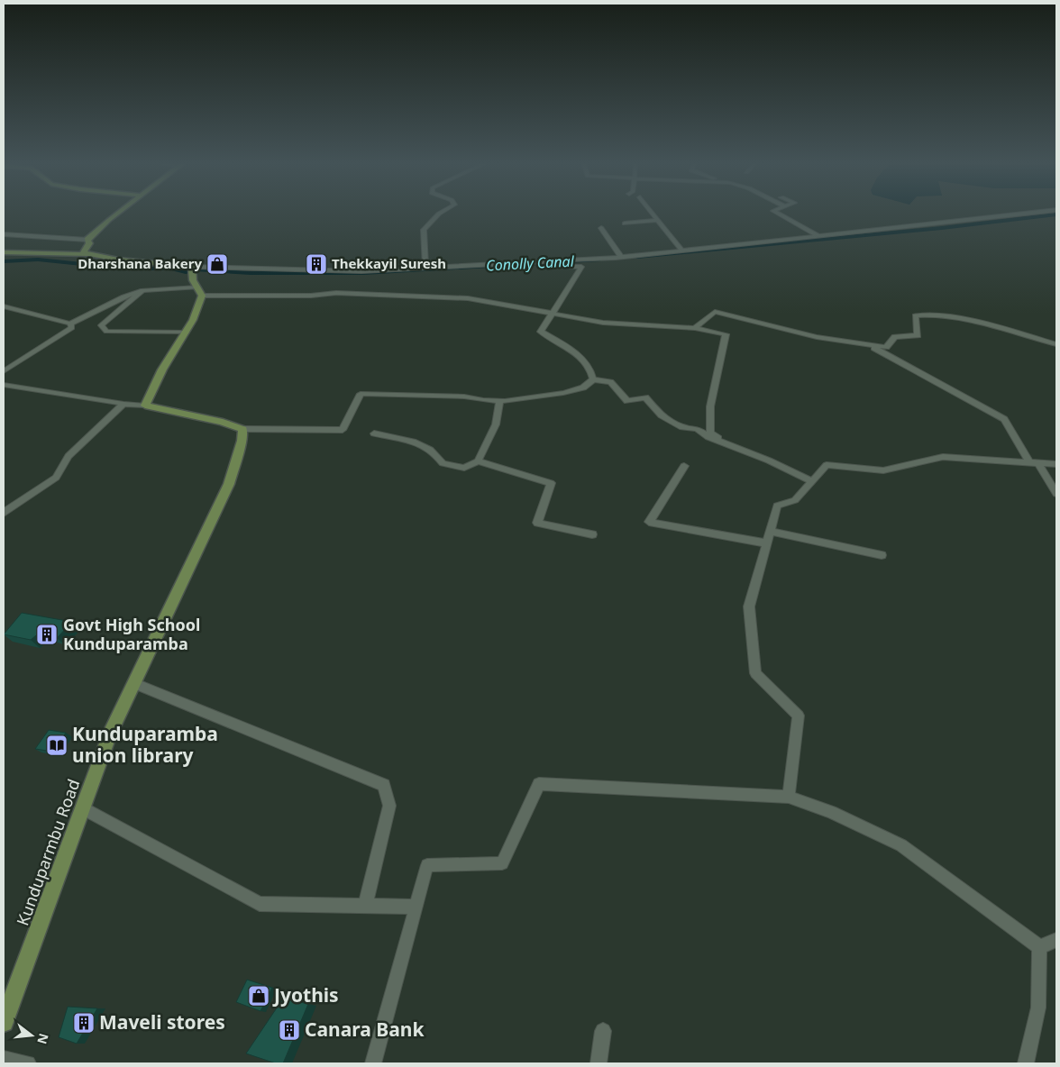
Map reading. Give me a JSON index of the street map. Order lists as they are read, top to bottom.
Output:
{
  "streets": {
    "main road": ["Kunduparmbu Road"]
  },
  "water": ["Conolly Canal"],
  "places": {
    "shop": ["Dharshana Bakery", "Jyothis"],
    "building": [
      "Thekkayil Suresh",
      "Govt High School Kunduparamba",
      "Maveli stores",
      "Canara Bank"
    ],
    "library": ["Kunduparamba union library"]
  },
  "north": "right"
}
